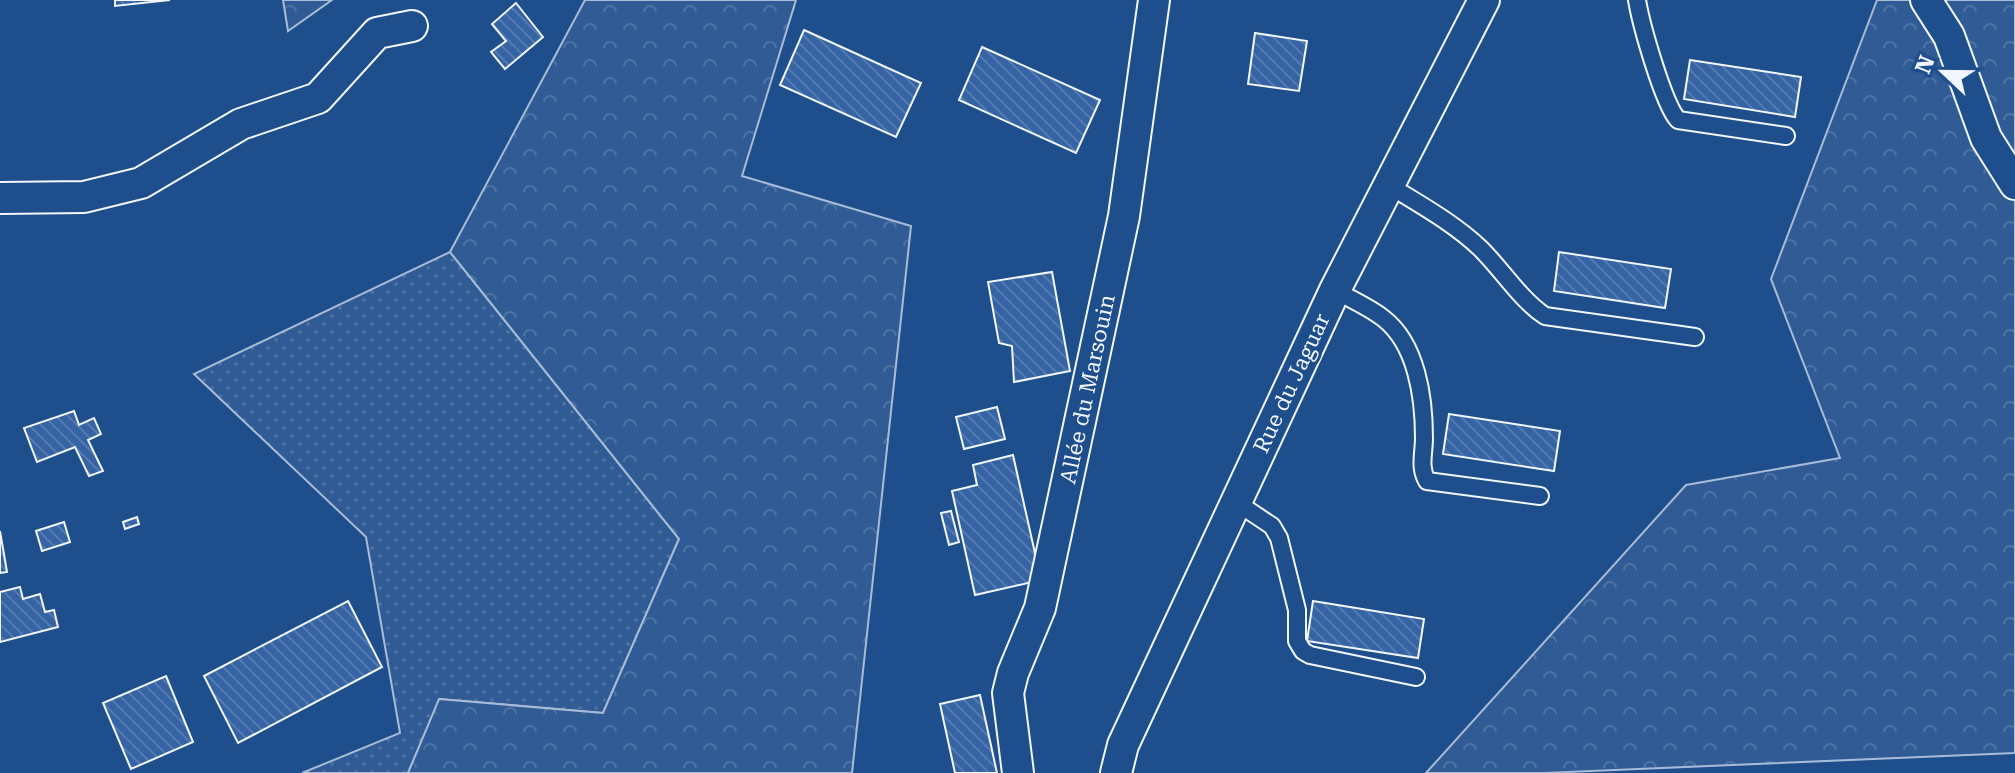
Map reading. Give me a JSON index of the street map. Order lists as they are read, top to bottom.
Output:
{
  "streets": {
    "street": ["Rue du Jaguar", "Allée du Marsouin"]
  },
  "north": "left"
}
